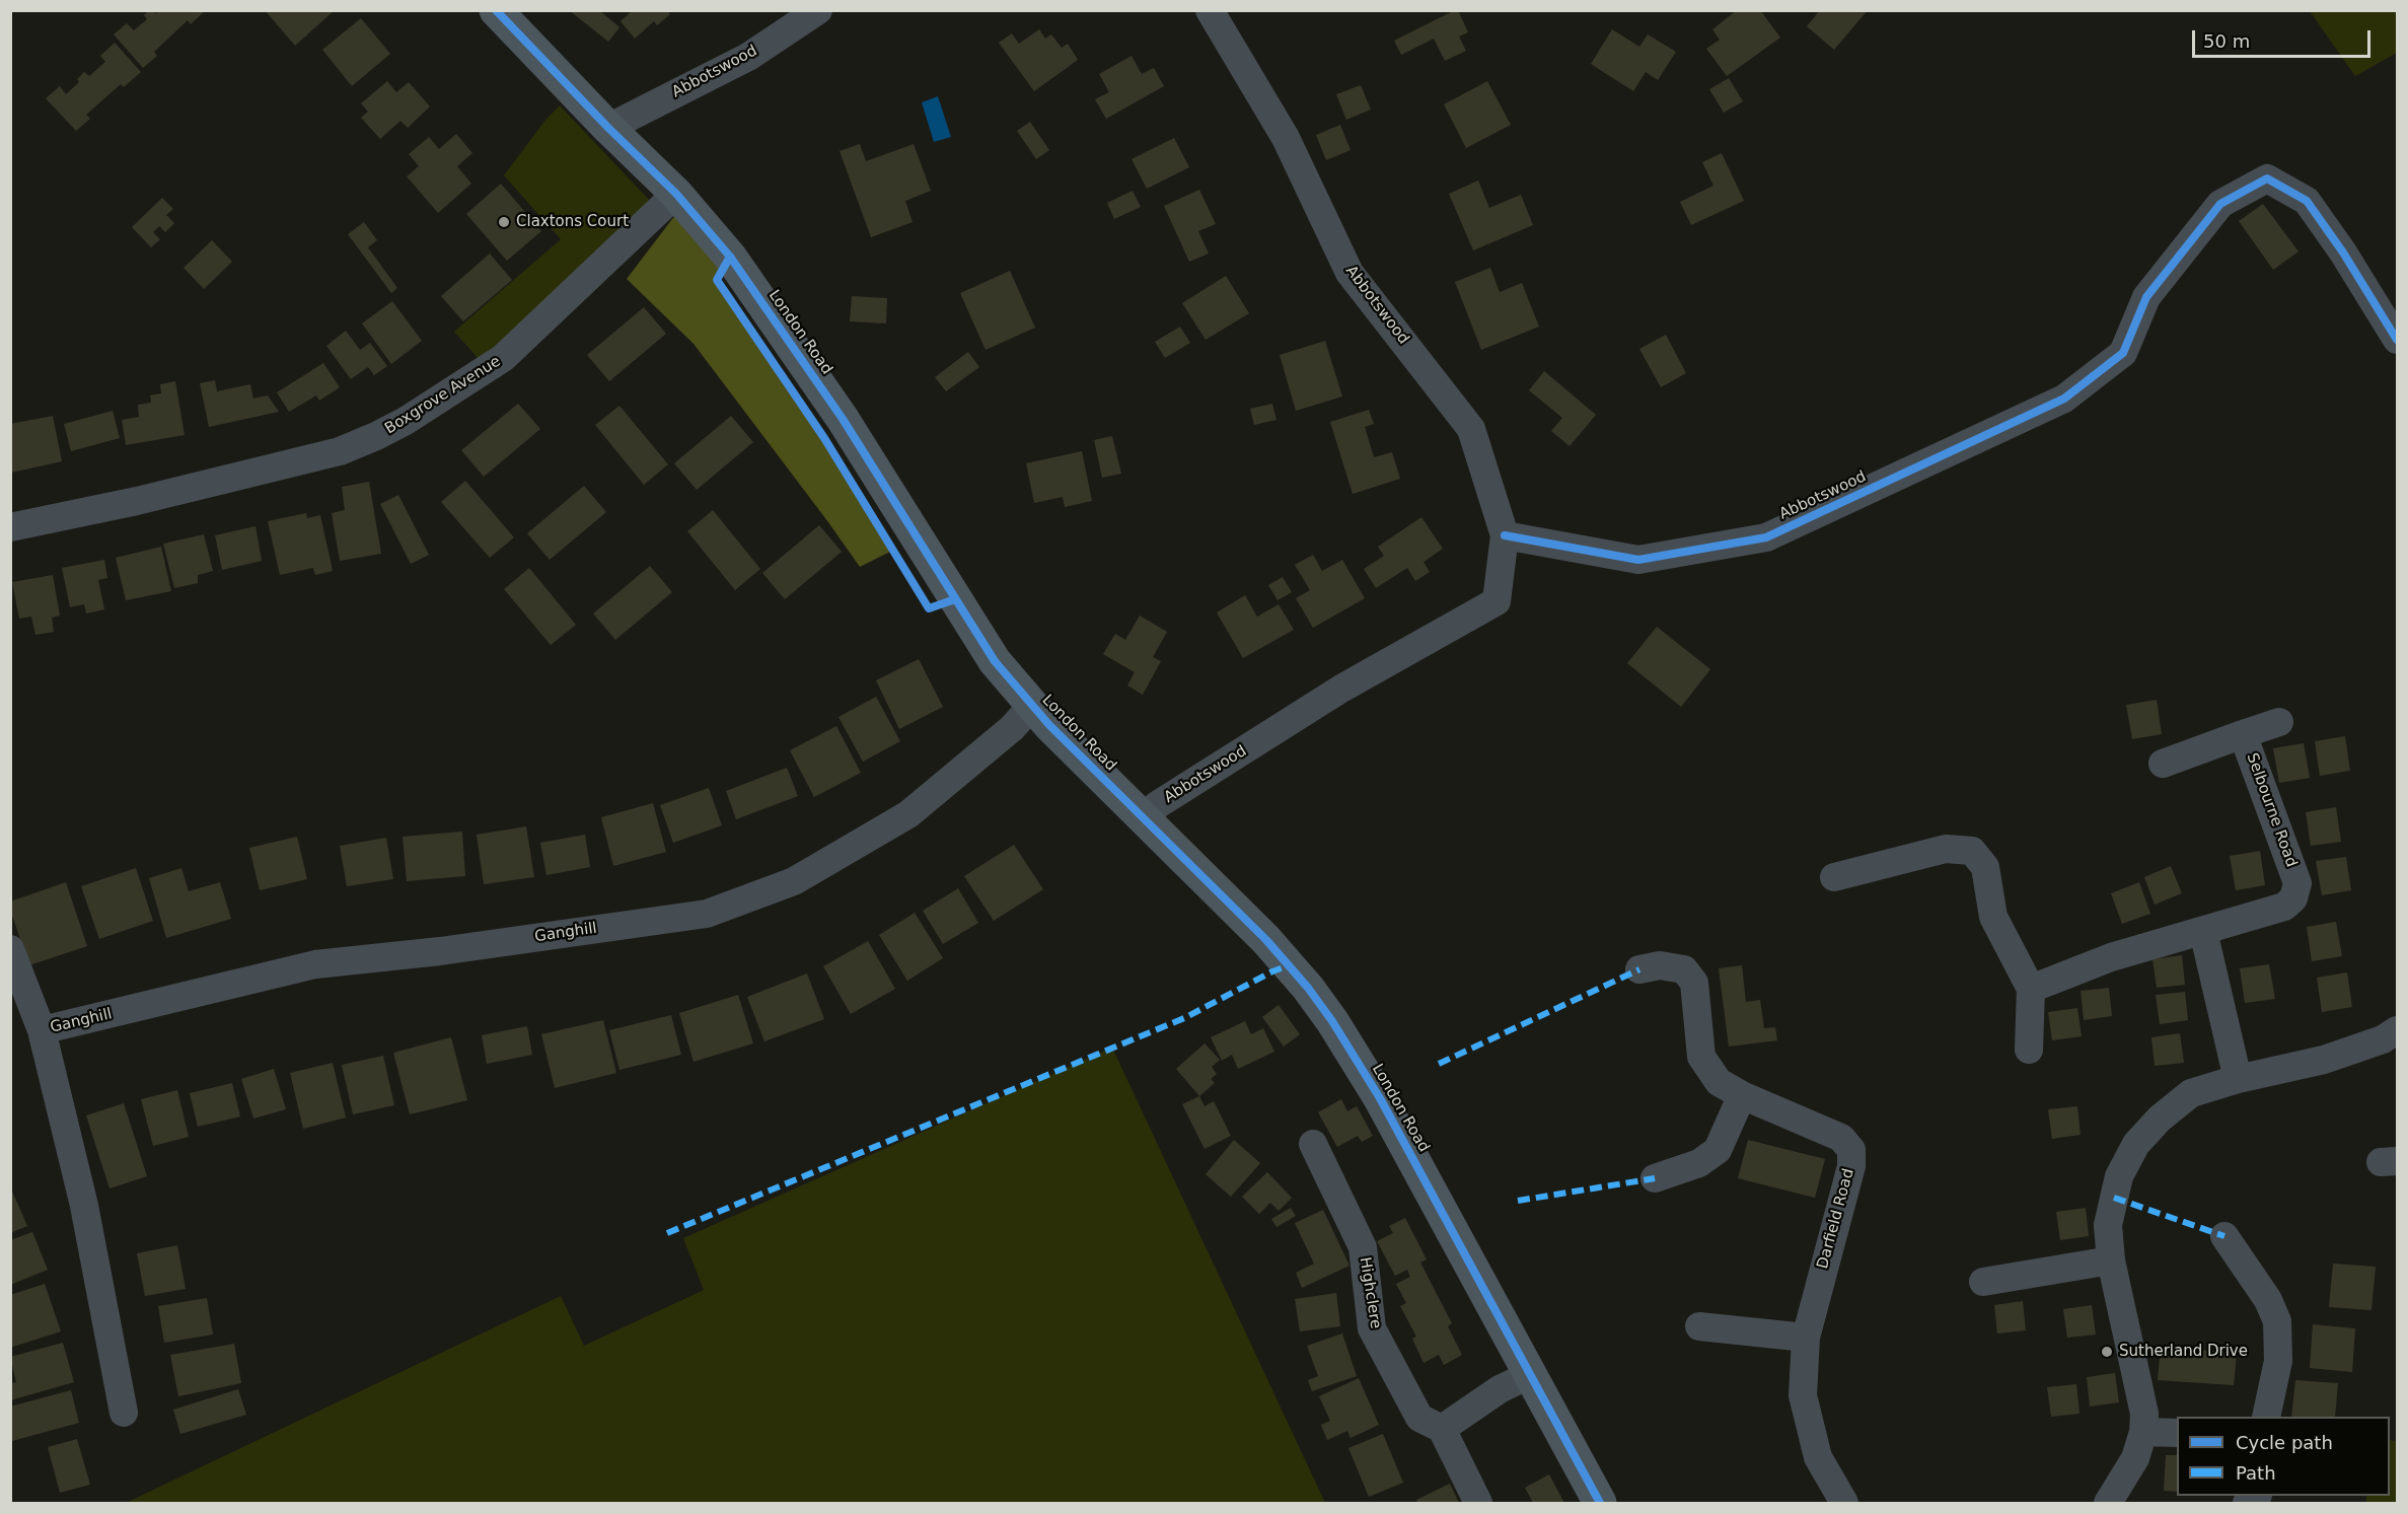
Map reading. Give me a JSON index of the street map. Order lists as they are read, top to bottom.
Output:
{
  "streets": {
    "main road": ["London Road"],
    "street": [
      "Abbotswood",
      "Boxgrove Avenue",
      "Selbourne Road",
      "Ganghill",
      "Darfield Road",
      "Highclere"
    ]
  },
  "crossings": [
    ["Abbotswood", "London Road"],
    ["London Road", "Boxgrove Avenue"],
    ["London Road", "Ganghill"]
  ],
  "places": ["Claxtons Court", "Sutherland Drive"],
  "legend": ["Cycle path", "Path"],
  "scale_bar": "50 m"
}
